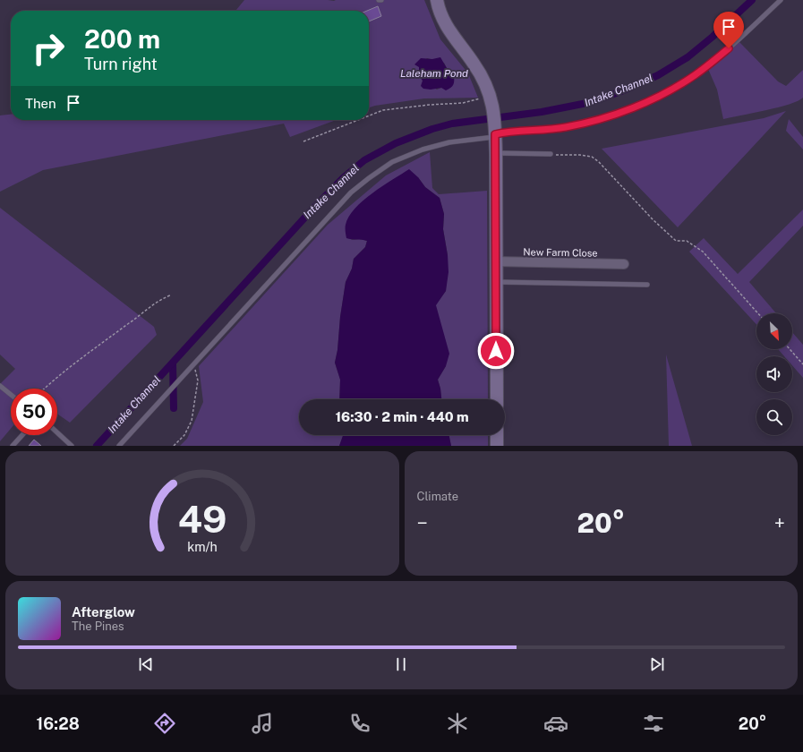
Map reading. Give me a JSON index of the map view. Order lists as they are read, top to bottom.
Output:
{
  "streets": {
    "street": ["New Farm Close"]
  },
  "water": ["Laleham Pond", "Intake Channel"],
  "north": "bottom right",
  "page": {
    "turn": ["200 m", "Turn right"],
    "then": "Then",
    "limit": "50",
    "trip": "16:30 · 2 min · 440 m",
    "tile": "Climate",
    "heat": ["−", "20°", "+"],
    "song": ["Afterglow", "The Pines"],
    "tabs": ["16:28", "20°"],
    "gauge": ["49", "km/h"]
  }
}
